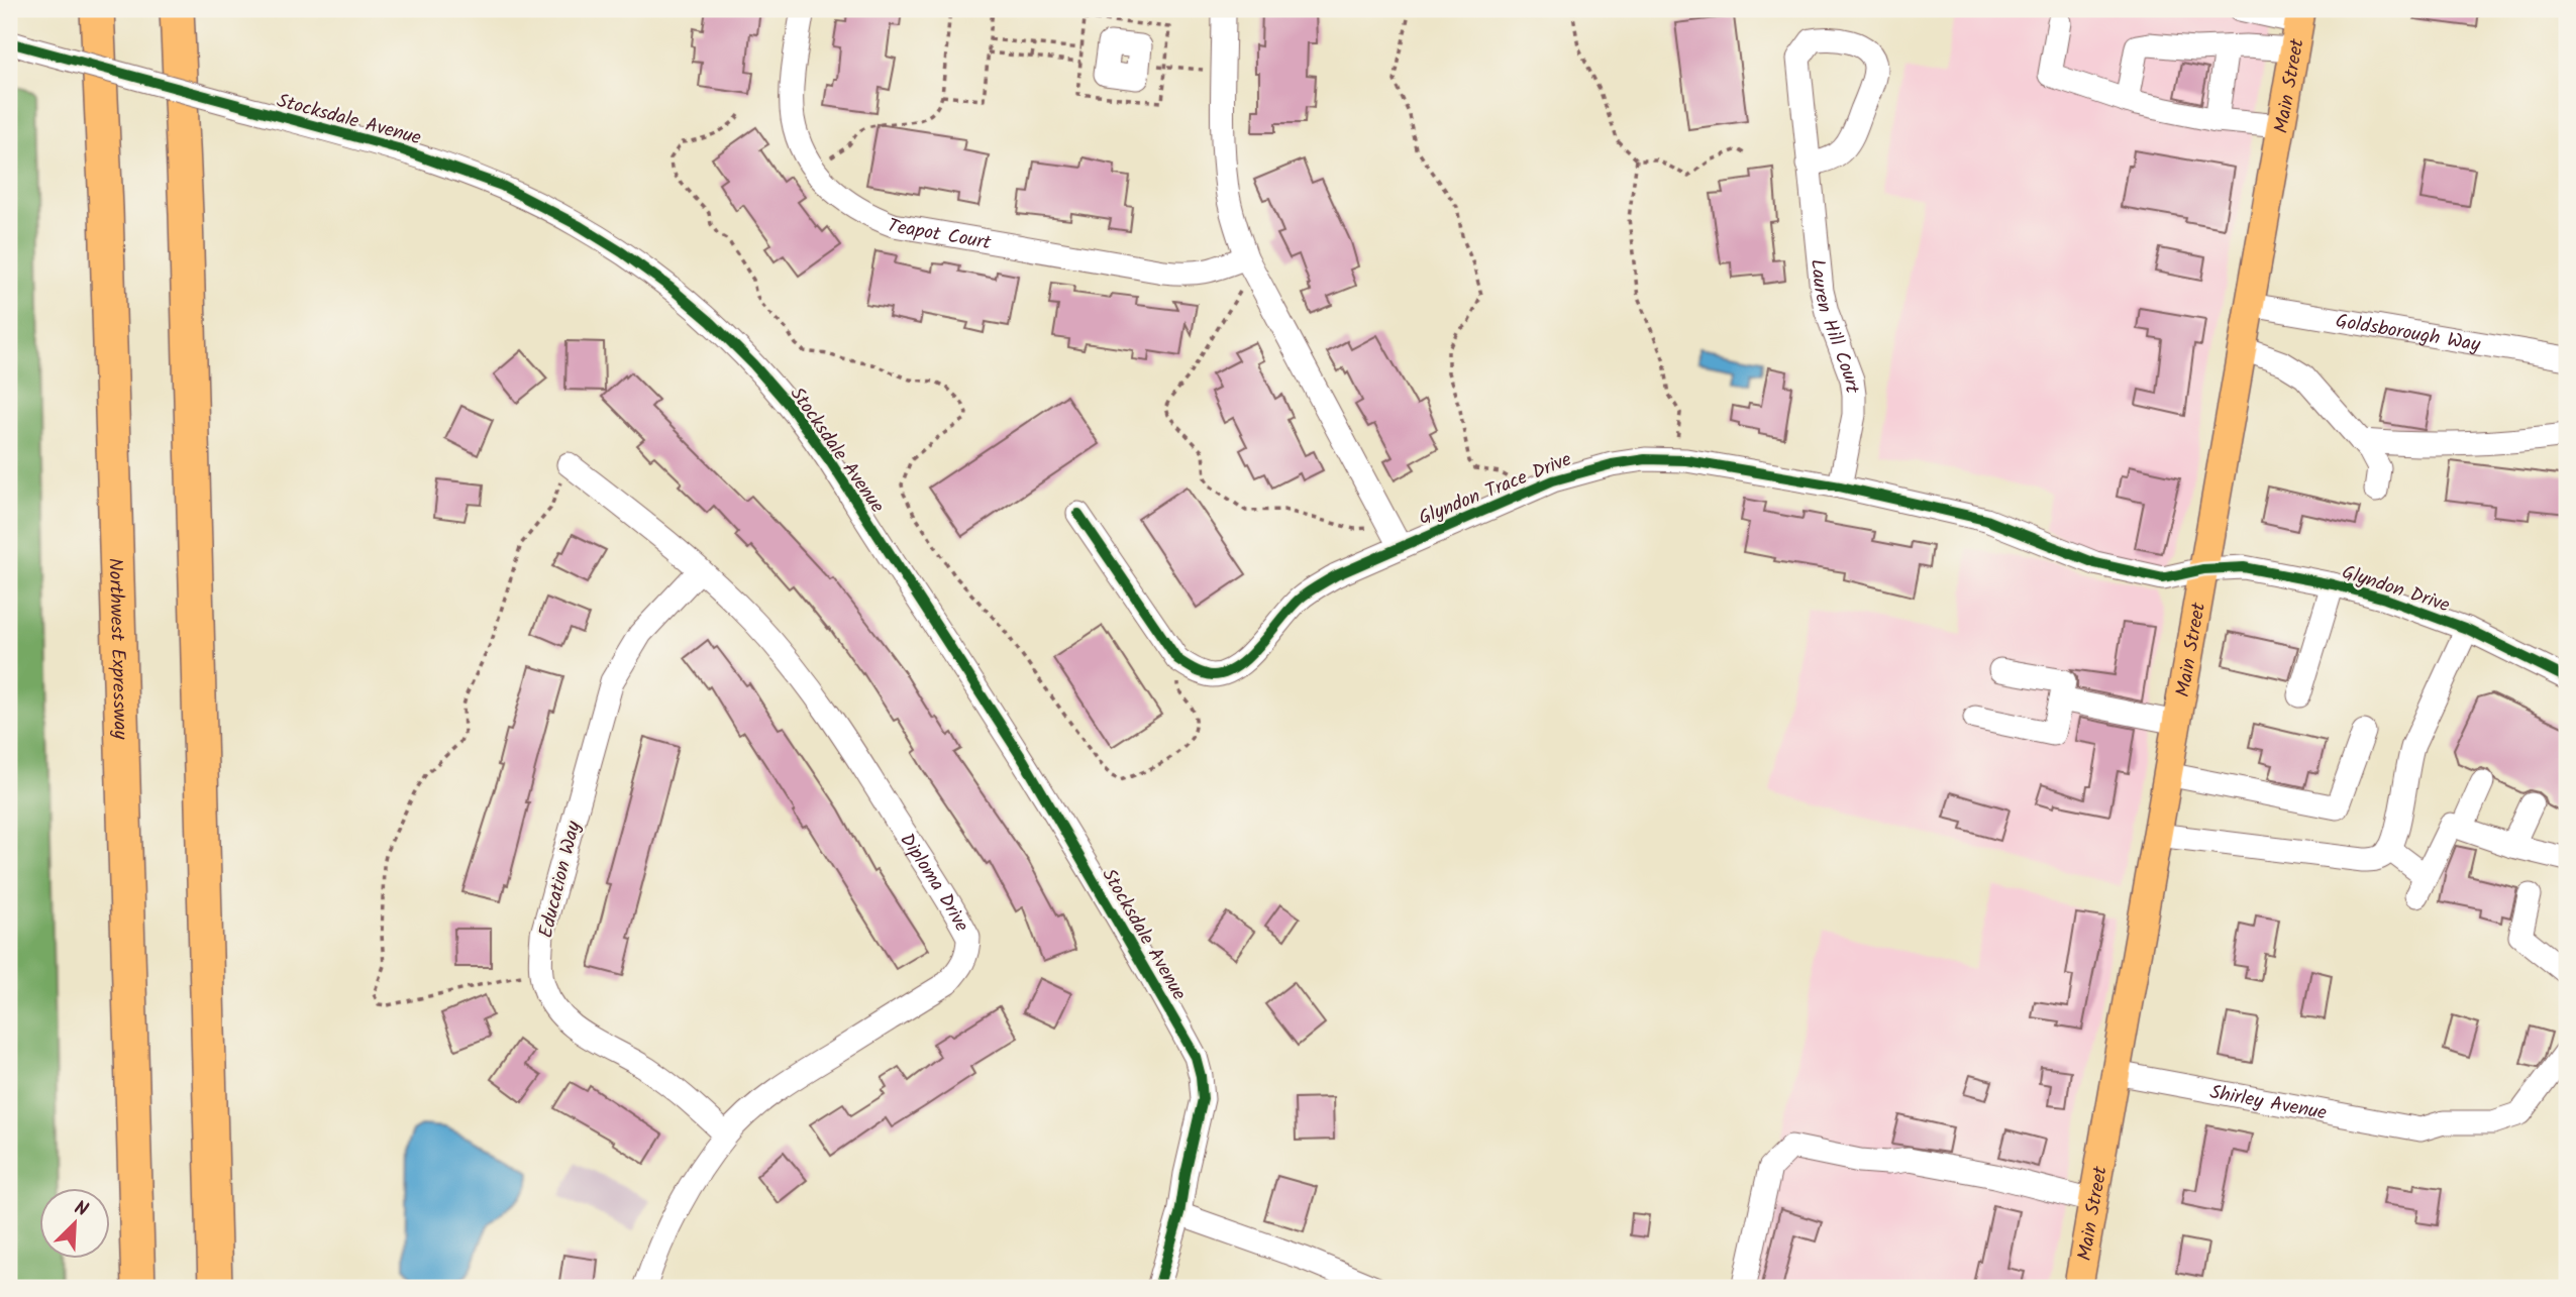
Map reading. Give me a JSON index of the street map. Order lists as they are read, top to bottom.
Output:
{
  "streets": {
    "highway": ["Northwest Expressway"],
    "main road": ["Main Street"],
    "street": [
      "Stocksdale Avenue",
      "Teapot Court",
      "Lauren Hill Court",
      "Goldsborough Way",
      "Glyndon Trace Drive",
      "Glyndon Drive",
      "Education Way",
      "Diploma Drive",
      "Shirley Avenue"
    ]
  },
  "crossings": [
    ["Main Street", "Goldsborough Way"],
    ["Main Street", "Glyndon Trace Drive"],
    ["Main Street", "Glyndon Drive"],
    ["Main Street", "Shirley Avenue"],
    ["Lauren Hill Court", "Glyndon Trace Drive"],
    ["Glyndon Trace Drive", "Glyndon Drive"],
    ["Education Way", "Diploma Drive"]
  ],
  "north": "top right"
}
